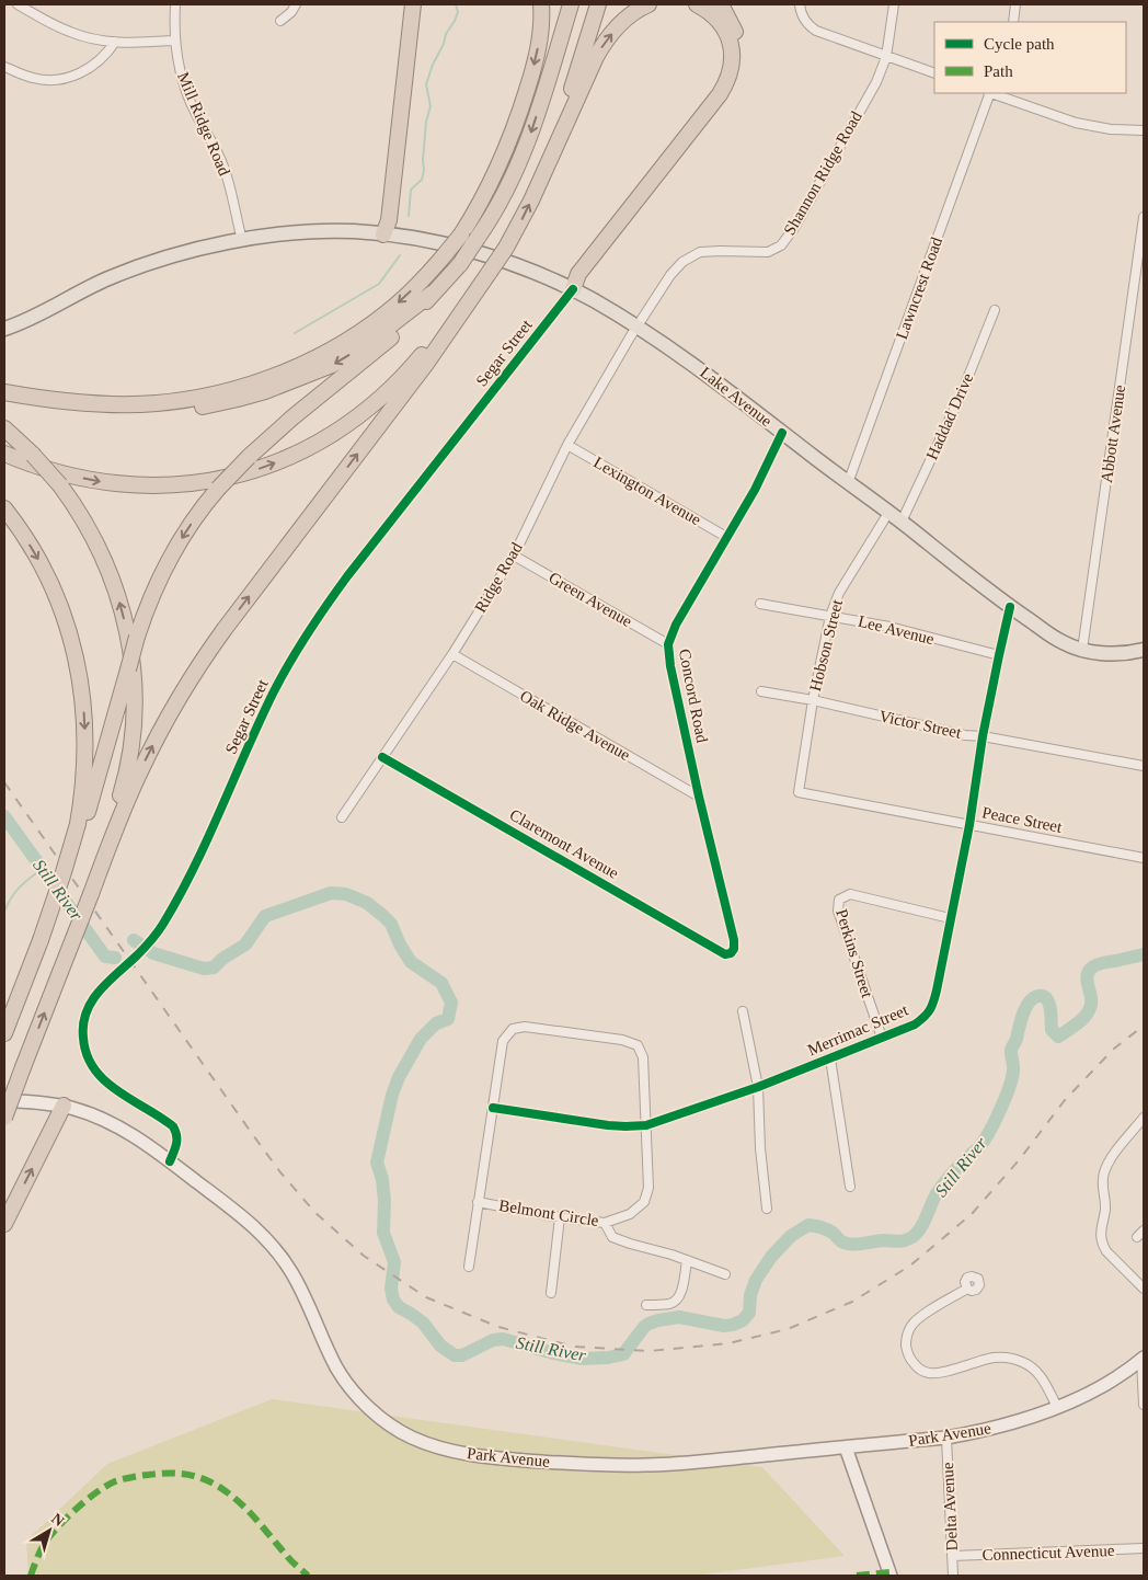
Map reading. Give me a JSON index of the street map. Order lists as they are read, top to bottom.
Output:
{
  "streets": {
    "main road": ["Lake Avenue", "Park Avenue"],
    "street": [
      "Mill Ridge Road",
      "Shannon Ridge Road",
      "Lawncrest Road",
      "Segar Street",
      "Haddad Drive",
      "Abbott Avenue",
      "Lexington Avenue",
      "Ridge Road",
      "Green Avenue",
      "Lee Avenue",
      "Hobson Street",
      "Concord Road",
      "Victor Street",
      "Oak Ridge Avenue",
      "Peace Street",
      "Claremont Avenue",
      "Perkins Street",
      "Merrimac Street",
      "Belmont Circle",
      "Delta Avenue",
      "Connecticut Avenue"
    ]
  },
  "crossings": [
    ["Mill Ridge Road", "Lake Avenue"],
    ["Shannon Ridge Road", "Lake Avenue"],
    ["Shannon Ridge Road", "Ridge Road"],
    ["Lawncrest Road", "Lake Avenue"],
    ["Segar Street", "Lake Avenue"],
    ["Segar Street", "Park Avenue"],
    ["Lake Avenue", "Haddad Drive"],
    ["Lake Avenue", "Abbott Avenue"],
    ["Lake Avenue", "Ridge Road"],
    ["Lake Avenue", "Hobson Street"],
    ["Lake Avenue", "Concord Road"],
    ["Lake Avenue", "Merrimac Street"],
    ["Lexington Avenue", "Ridge Road"],
    ["Lexington Avenue", "Concord Road"],
    ["Ridge Road", "Green Avenue"],
    ["Ridge Road", "Oak Ridge Avenue"],
    ["Ridge Road", "Claremont Avenue"],
    ["Green Avenue", "Concord Road"],
    ["Lee Avenue", "Hobson Street"],
    ["Lee Avenue", "Merrimac Street"],
    ["Hobson Street", "Victor Street"],
    ["Hobson Street", "Peace Street"],
    ["Concord Road", "Oak Ridge Avenue"],
    ["Concord Road", "Claremont Avenue"],
    ["Victor Street", "Merrimac Street"],
    ["Peace Street", "Merrimac Street"],
    ["Perkins Street", "Merrimac Street"],
    ["Merrimac Street", "Belmont Circle"],
    ["Park Avenue", "Delta Avenue"],
    ["Delta Avenue", "Connecticut Avenue"]
  ],
  "water": ["Still River"],
  "legend": ["Cycle path", "Path"],
  "north": "top right"
}
